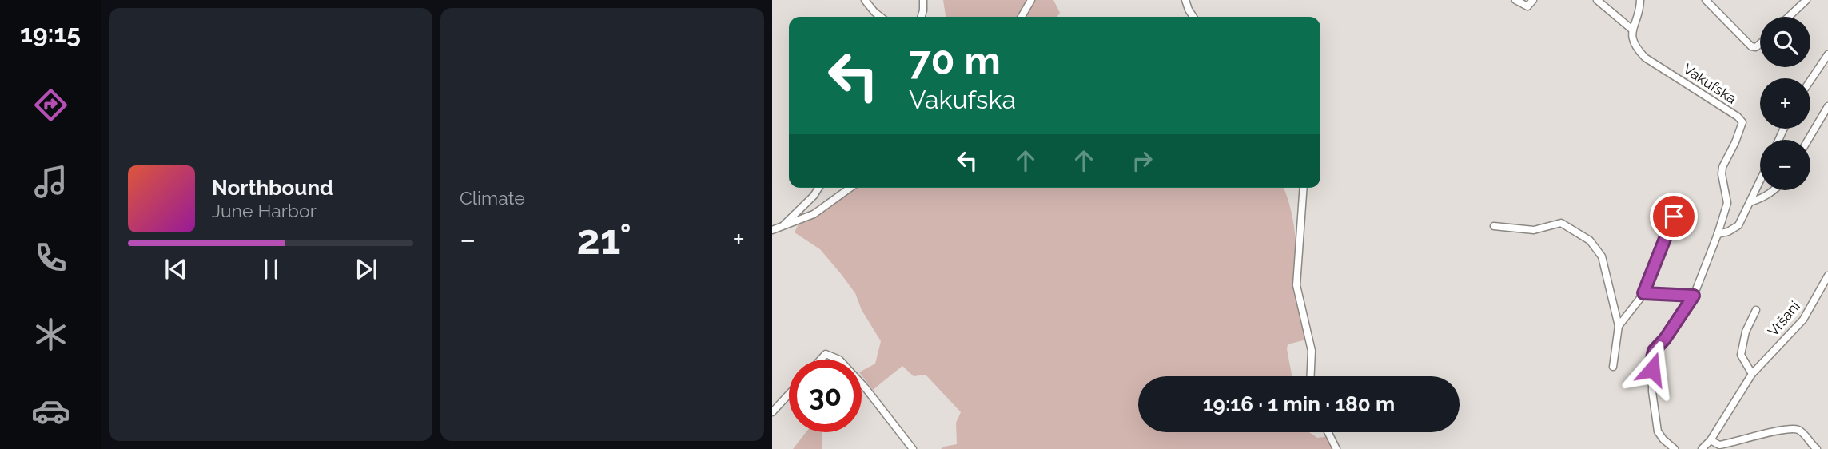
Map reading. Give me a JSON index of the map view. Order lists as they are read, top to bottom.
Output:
{
  "streets": {
    "street": ["Vakufska", "Vršani"]
  },
  "page": {
    "tabs": "19:15",
    "tile": "Climate",
    "map_buttons": ["+", "−"],
    "turn": ["70 m", "Vakufska"],
    "song": ["Northbound", "June Harbor"],
    "heat": ["−", "21°", "+"],
    "limit": "30",
    "trip": "19:16 · 1 min · 180 m"
  }
}
